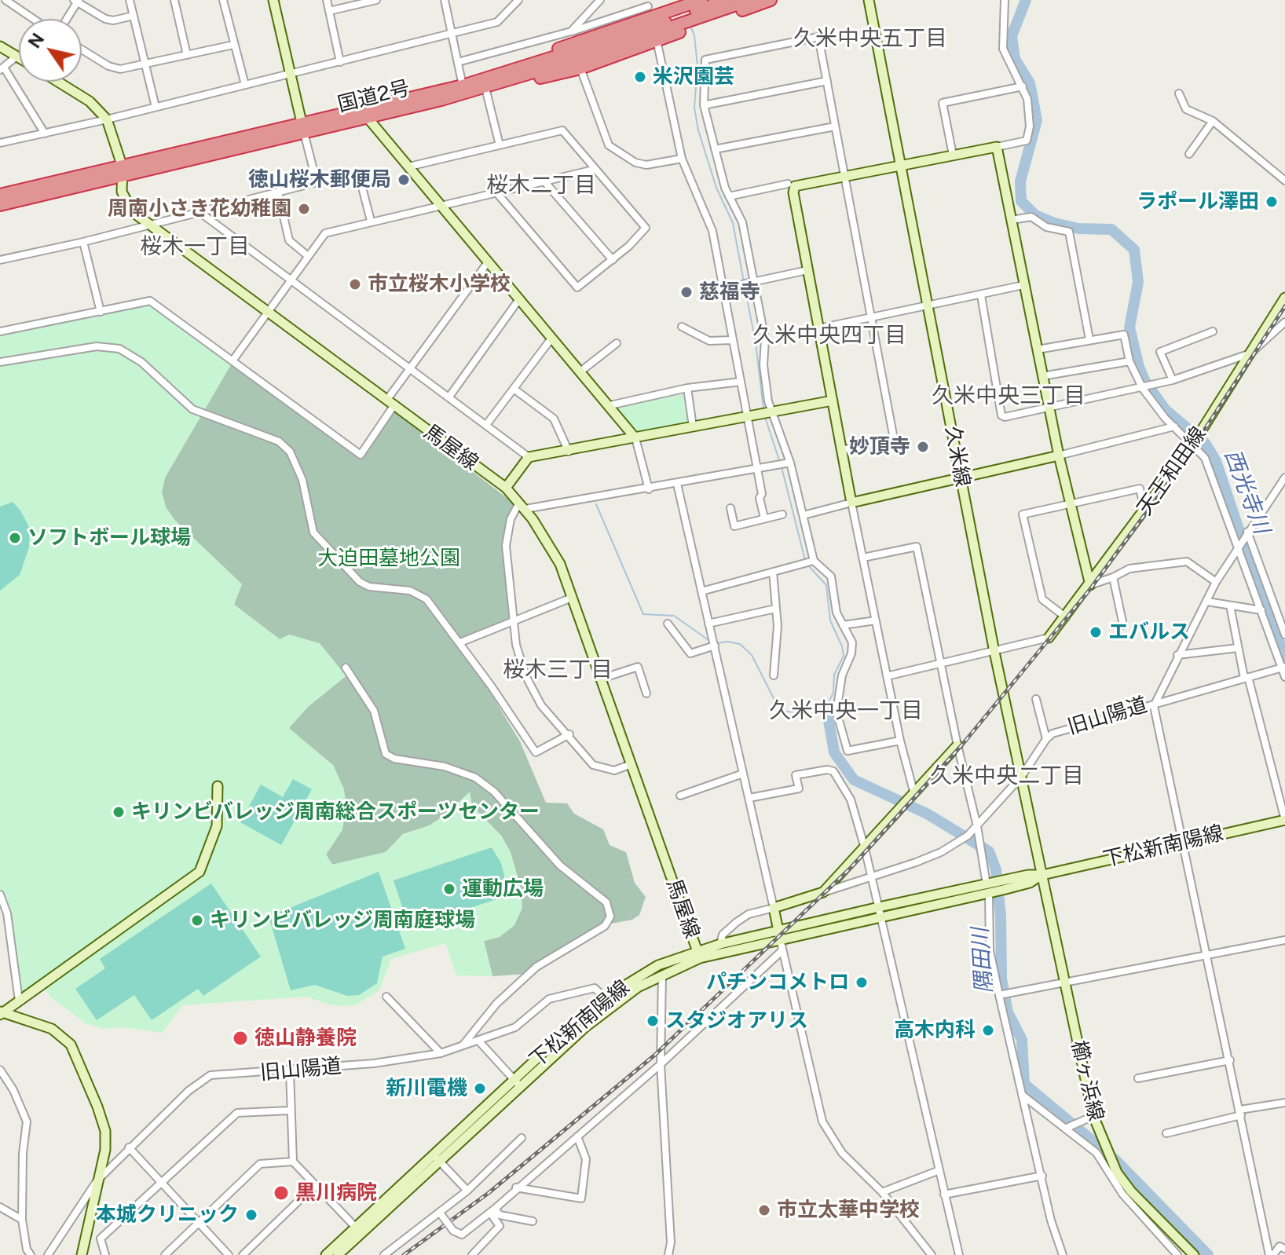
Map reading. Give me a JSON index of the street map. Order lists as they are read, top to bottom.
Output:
{
  "streets": {
    "highway": ["国道2号"],
    "street": [
      "馬屋線",
      "久米線",
      "天王和田線",
      "旧山陽道",
      "下松新南陽線",
      "櫛ヶ浜線"
    ]
  },
  "crossings": [
    ["国道2号", "馬屋線"],
    ["馬屋線", "下松新南陽線"],
    ["久米線", "旧山陽道"],
    ["久米線", "下松新南陽線"],
    ["久米線", "櫛ヶ浜線"],
    ["旧山陽道", "下松新南陽線"],
    ["下松新南陽線", "櫛ヶ浜線"]
  ],
  "districts": [
    "久米中央五丁目",
    "桜木二丁目",
    "桜木一丁目",
    "久米中央四丁目",
    "久米中央三丁目",
    "桜木三丁目",
    "久米中央一丁目",
    "久米中央二丁目"
  ],
  "water": ["西光寺川", "隅田川"],
  "parks": ["大迫田墓地公園"],
  "places": [
    "米沢園芸",
    "徳山桜木郵便局",
    "ラポール澤田",
    "周南小さき花幼稚園",
    "市立桜木小学校",
    "慈福寺",
    "妙頂寺",
    "ソフトボール球場",
    "エバルス",
    "キリンビバレッジ周南総合スポーツセンター",
    "運動広場",
    "キリンビバレッジ周南庭球場",
    "パチンコメトロ",
    "スタジオアリス",
    "高木内科",
    "徳山静養院",
    "新川電機",
    "黒川病院",
    "市立太華中学校",
    "本城クリニック"
  ],
  "north": "top left"
}
